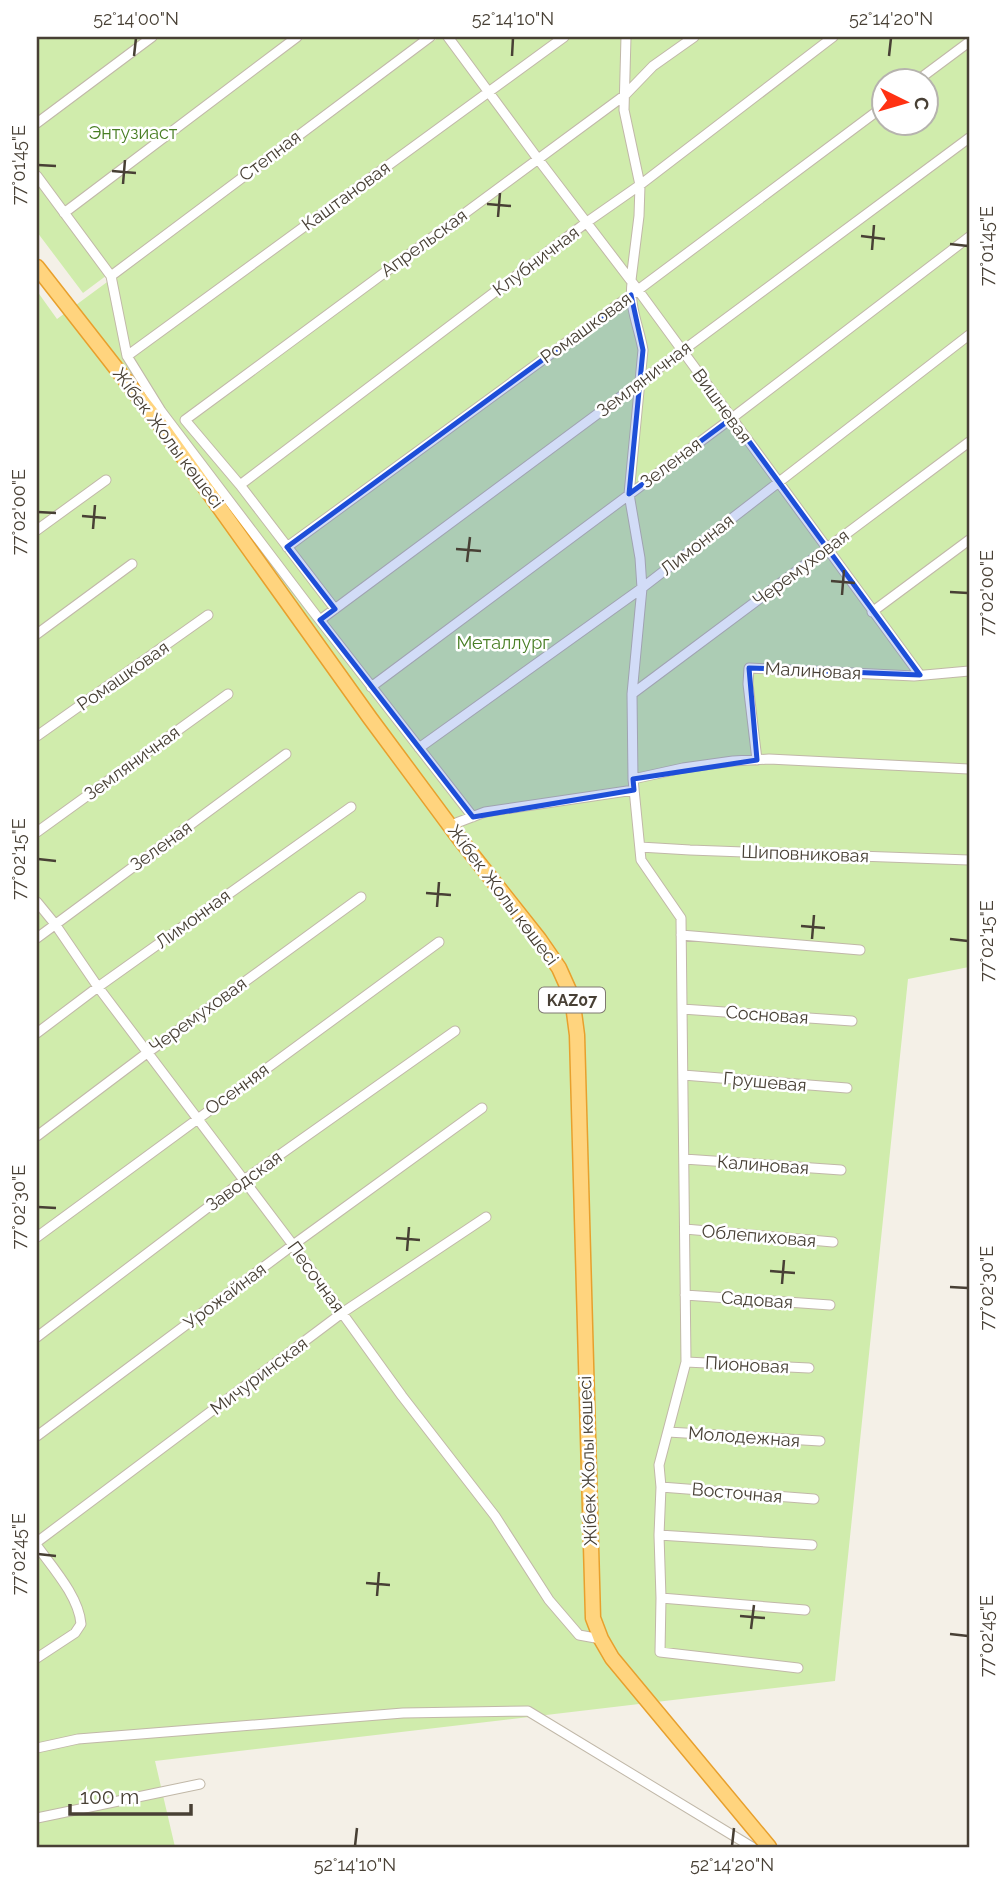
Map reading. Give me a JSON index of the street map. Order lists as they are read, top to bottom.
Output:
{
  "streets": {
    "highway": ["Жібек Жолы көшесі", "KAZ07"],
    "street": [
      "Степная",
      "Каштановая",
      "Апрельская",
      "Клубничная",
      "Ромашковая",
      "Земляничная",
      "Вишневая",
      "Зеленая",
      "Лимонная",
      "Черемуховая",
      "Малиновая",
      "Шиповниковая",
      "Сосновая",
      "Грушевая",
      "Осенняя",
      "Калиновая",
      "Заводская",
      "Облепиховая",
      "Песочная",
      "Урожайная",
      "Садовая",
      "Пионовая",
      "Мичуринская",
      "Молодежная",
      "Восточная"
    ]
  },
  "crossings": [
    ["Каштановая", "Вишневая"],
    ["Апрельская", "Клубничная"],
    ["Апрельская", "Вишневая"],
    ["Клубничная", "Вишневая"],
    ["Ромашковая", "Вишневая"],
    ["Земляничная", "Вишневая"],
    ["Вишневая", "Зеленая"],
    ["Вишневая", "Лимонная"],
    ["Вишневая", "Черемуховая"],
    ["Вишневая", "Малиновая"],
    ["Жібек Жолы көшесі", "Песочная"],
    ["Зеленая", "Песочная"],
    ["Лимонная", "Песочная"],
    ["Черемуховая", "Песочная"],
    ["Осенняя", "Песочная"],
    ["Заводская", "Песочная"],
    ["Песочная", "Урожайная"],
    ["Песочная", "Мичуринская"]
  ],
  "parks": ["Энтузиаст", "Металлург"],
  "scale_bar": "100 m",
  "north": "right",
  "coordinates": [
    "52°14'00\"N",
    "52°14'10\"N",
    "52°14'20\"N",
    "77°01'45\"E",
    "77°02'00\"E",
    "77°02'15\"E",
    "77°02'30\"E",
    "77°02'45\"E"
  ]
}
